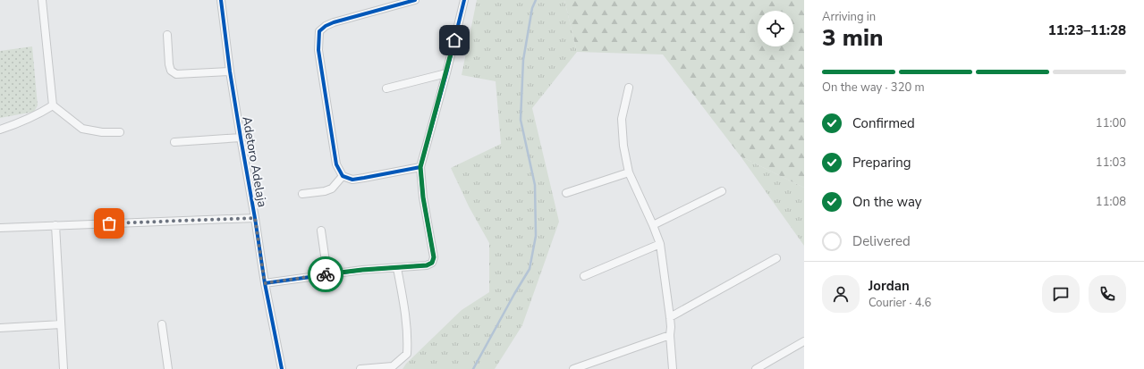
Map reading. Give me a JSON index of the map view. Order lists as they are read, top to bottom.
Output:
{
  "streets": {
    "street": ["Adetoro Adelaja"]
  },
  "page": {
    "heading": ["3 min", "Arriving in", "11:23–11:28"],
    "panel": ["Jordan", "Courier · 4.6"],
    "bar": "On the way · 320 m",
    "list": [
      ["Confirmed", "11:00"],
      ["Preparing", "11:03"],
      ["On the way", "11:08"],
      "Delivered"
    ]
  }
}
